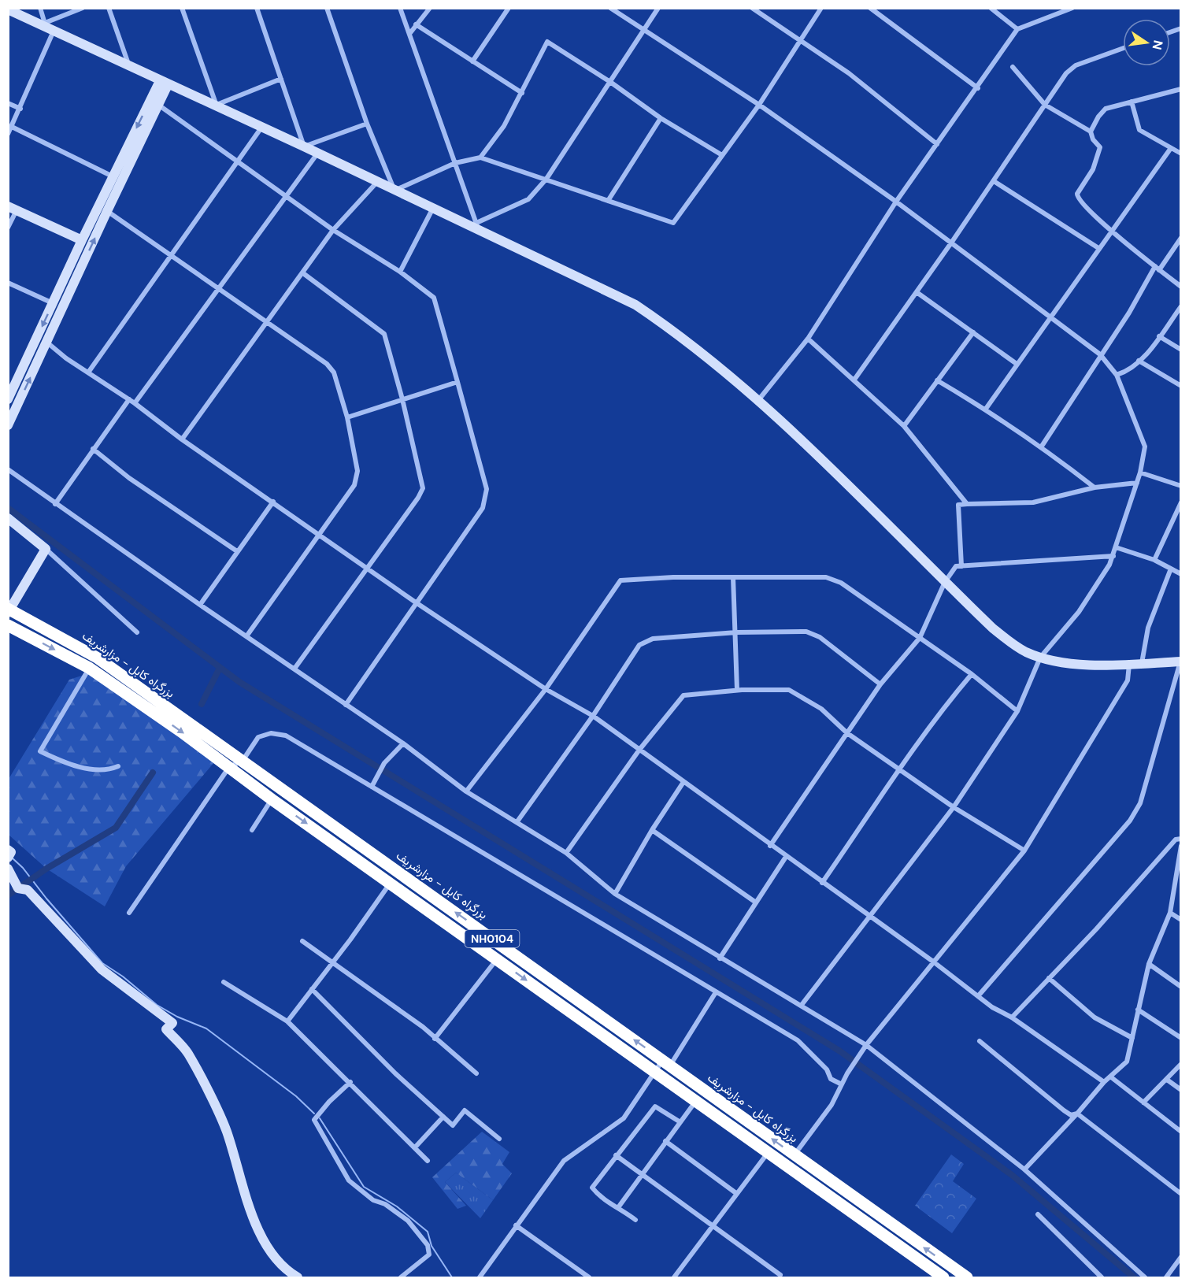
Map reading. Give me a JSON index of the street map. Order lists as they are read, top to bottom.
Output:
{
  "streets": {
    "highway": ["بزرگراه کابل - مزارشریف", "NH0104"]
  },
  "north": "right"
}
